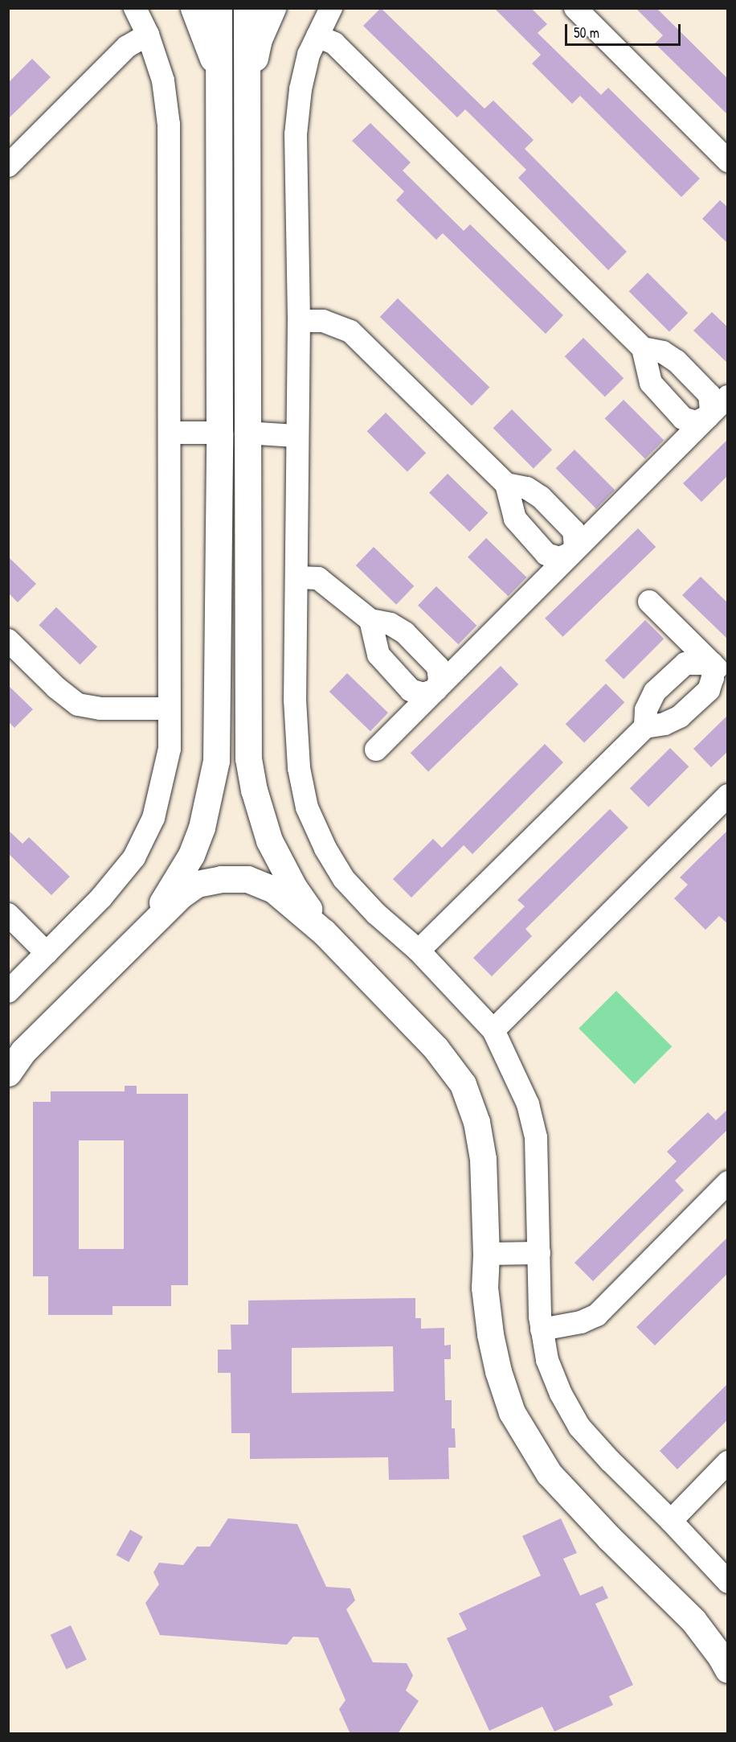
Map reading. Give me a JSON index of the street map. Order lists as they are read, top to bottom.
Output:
{
  "scale_bar": "50 m"
}
